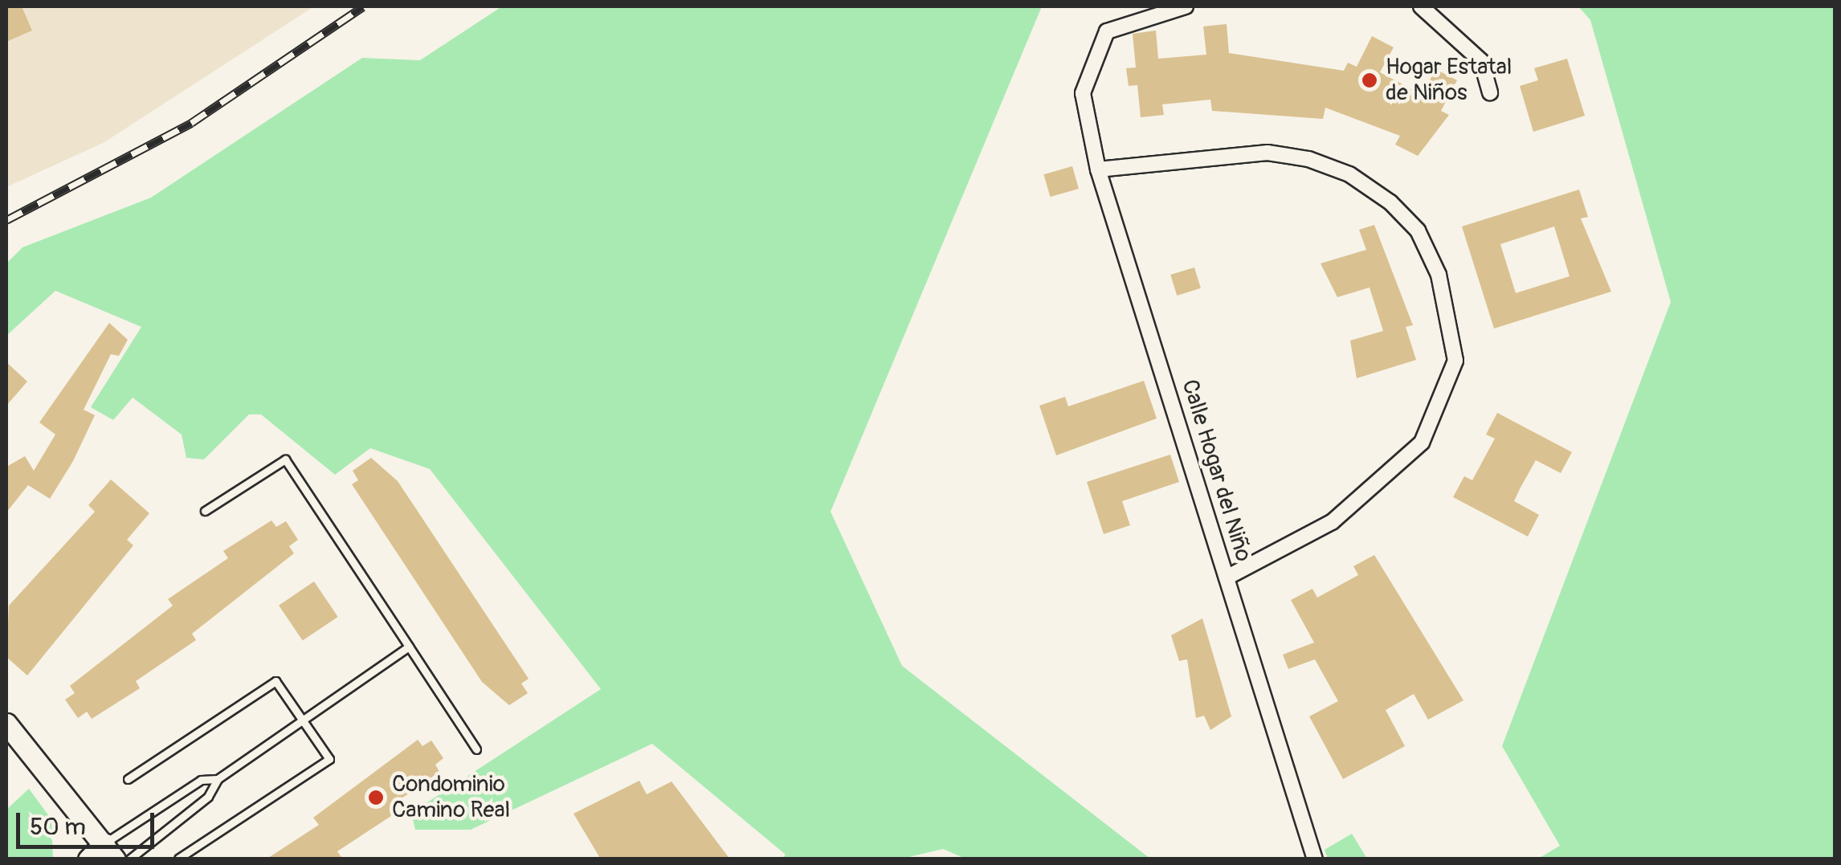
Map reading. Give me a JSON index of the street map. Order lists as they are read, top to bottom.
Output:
{
  "streets": {
    "street": ["Calle Hogar del Niño"]
  },
  "places": ["Hogar Estatal de Niños", "Condominio Camino Real"],
  "scale_bar": "50 m"
}
